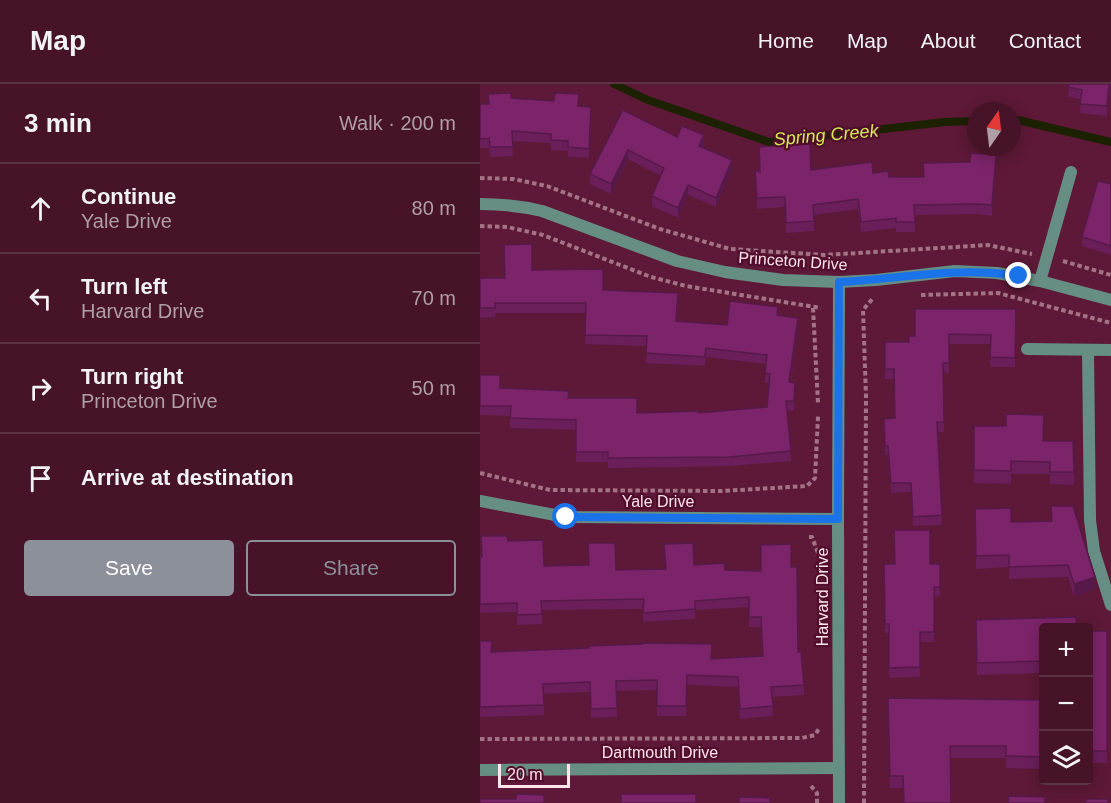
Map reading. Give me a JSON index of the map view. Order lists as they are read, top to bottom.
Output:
{
  "streets": {
    "street": [
      "Princeton Drive",
      "Yale Drive",
      "Harvard Drive",
      "Dartmouth Drive"
    ]
  },
  "crossings": [
    ["Princeton Drive", "Harvard Drive"],
    ["Yale Drive", "Harvard Drive"],
    ["Harvard Drive", "Dartmouth Drive"]
  ],
  "water": ["Spring Creek"],
  "scale_bar": "20 m",
  "north": "top",
  "page": {
    "header": "Map",
    "nav": [
      "Home",
      "Map",
      "About",
      "Contact"
    ],
    "heading": ["3 min", "Walk · 200 m"],
    "list": [
      ["Continue", "Yale Drive", "80 m"],
      ["Turn left", "Harvard Drive", "70 m"],
      ["Turn right", "Princeton Drive", "50 m"],
      "Arrive at destination"
    ],
    "buttons": ["Save", "Share"],
    "map_buttons": ["+", "−"],
    "scale": "20 m"
  }
}
